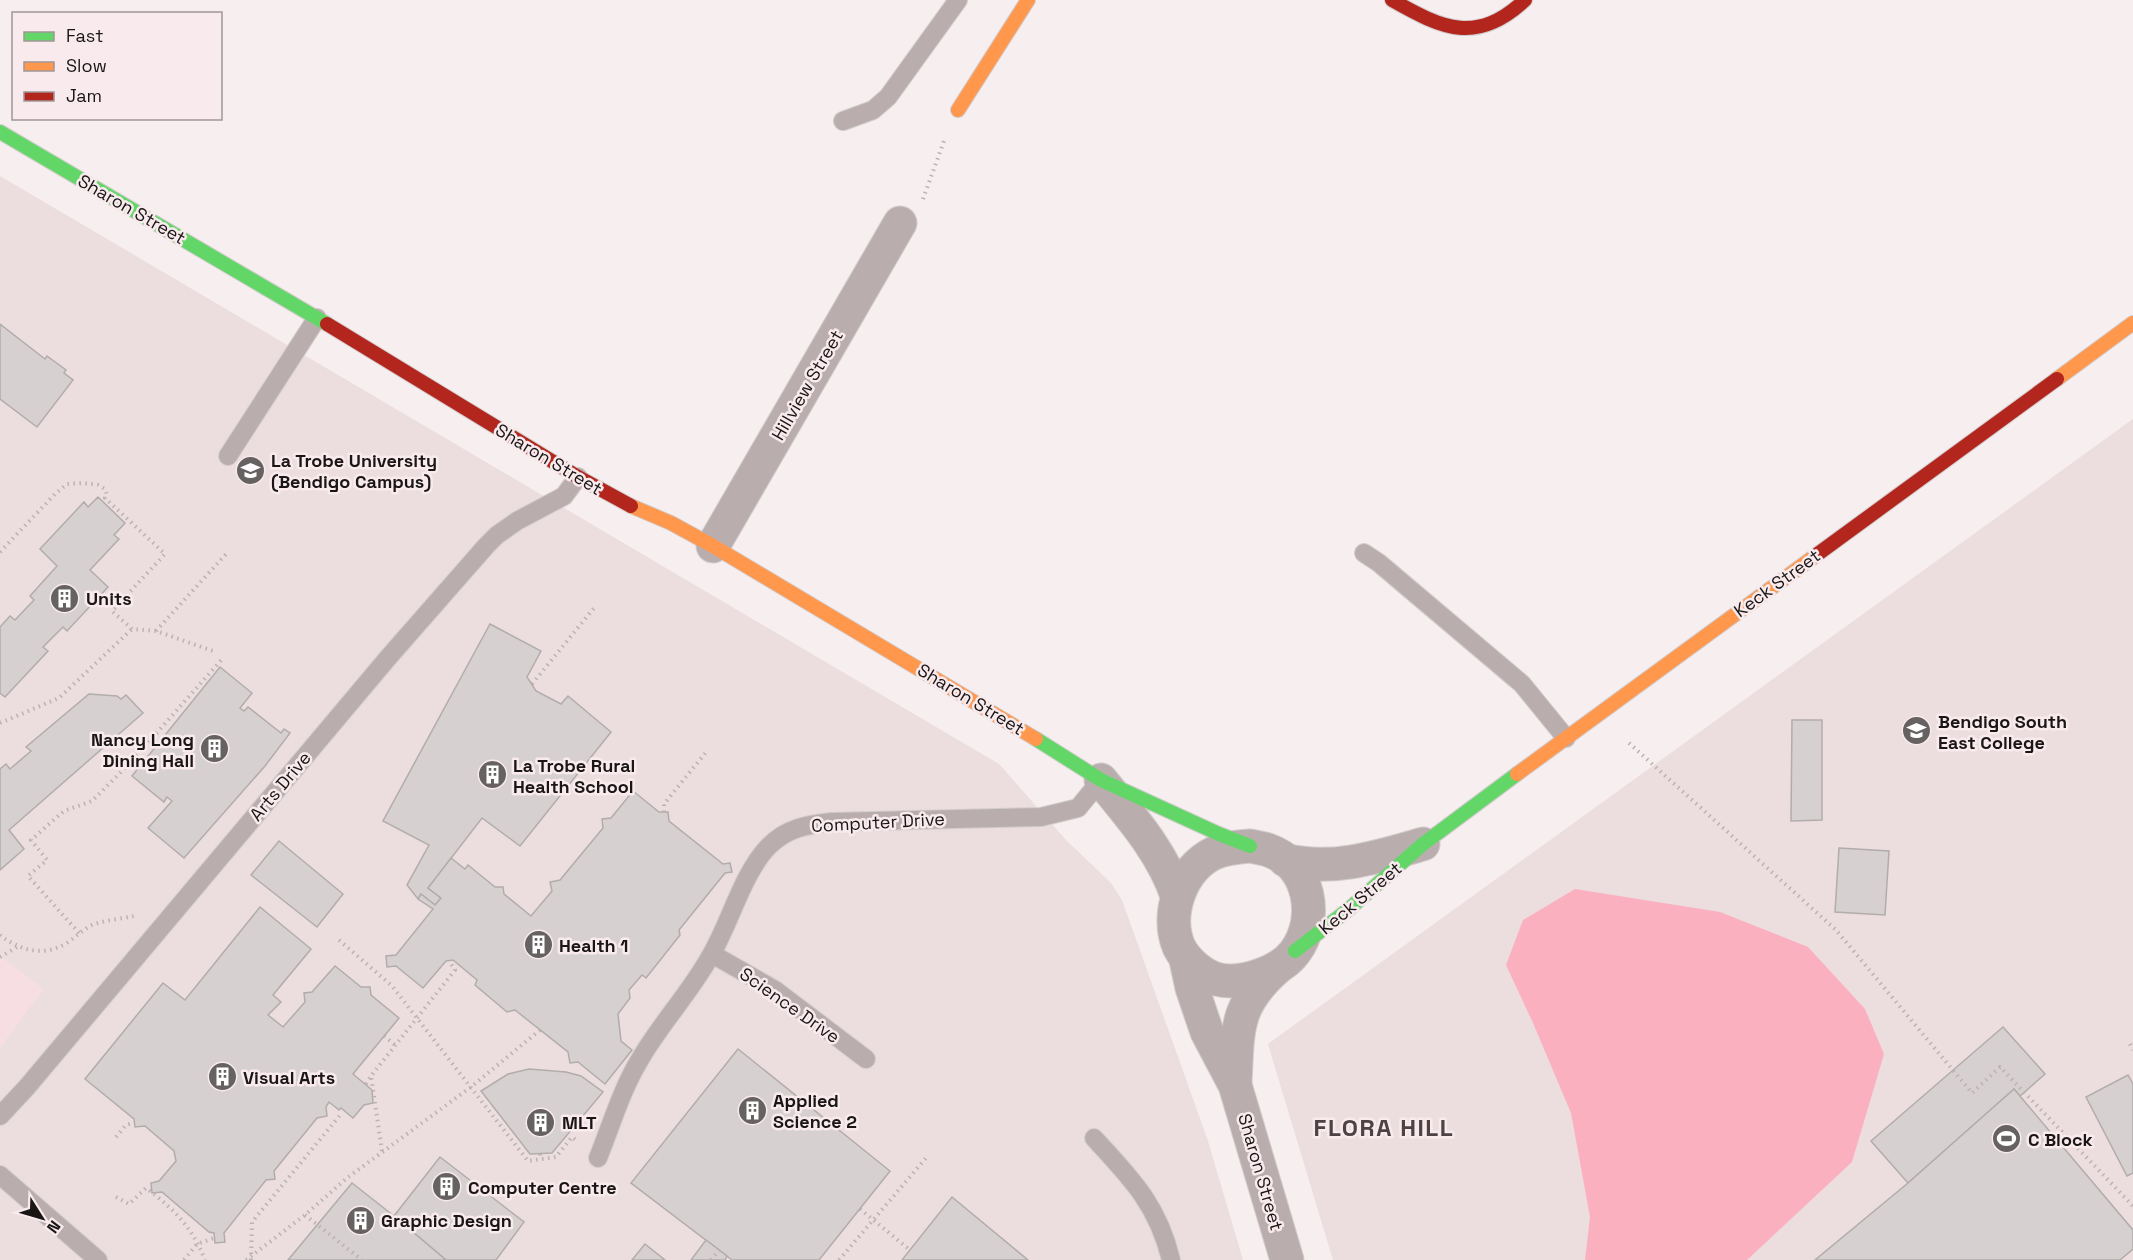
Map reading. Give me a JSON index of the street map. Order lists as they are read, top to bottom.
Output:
{
  "streets": {
    "street": ["Sharon Street", "Hillview Street", "Keck Street"],
    "lane": ["Arts Drive", "Computer Drive", "Science Drive"]
  },
  "crossings": [
    ["Sharon Street", "Hillview Street"],
    ["Sharon Street", "Keck Street"],
    ["Sharon Street", "Arts Drive"],
    ["Sharon Street", "Computer Drive"],
    ["Computer Drive", "Science Drive"]
  ],
  "districts": ["FLORA HILL"],
  "places": {
    "school or university": ["La Trobe University (Bendigo Campus)", "Bendigo South East College"],
    "building": [
      "Units",
      "Nancy Long Dining Hall",
      "La Trobe Rural Health School",
      "Health 1",
      "Visual Arts",
      "Applied Science 2",
      "MLT",
      "Computer Centre",
      "Graphic Design"
    ],
    "sports": ["C Block"]
  },
  "legend": ["Fast", "Slow", "Jam"],
  "north": "bottom right"
}
